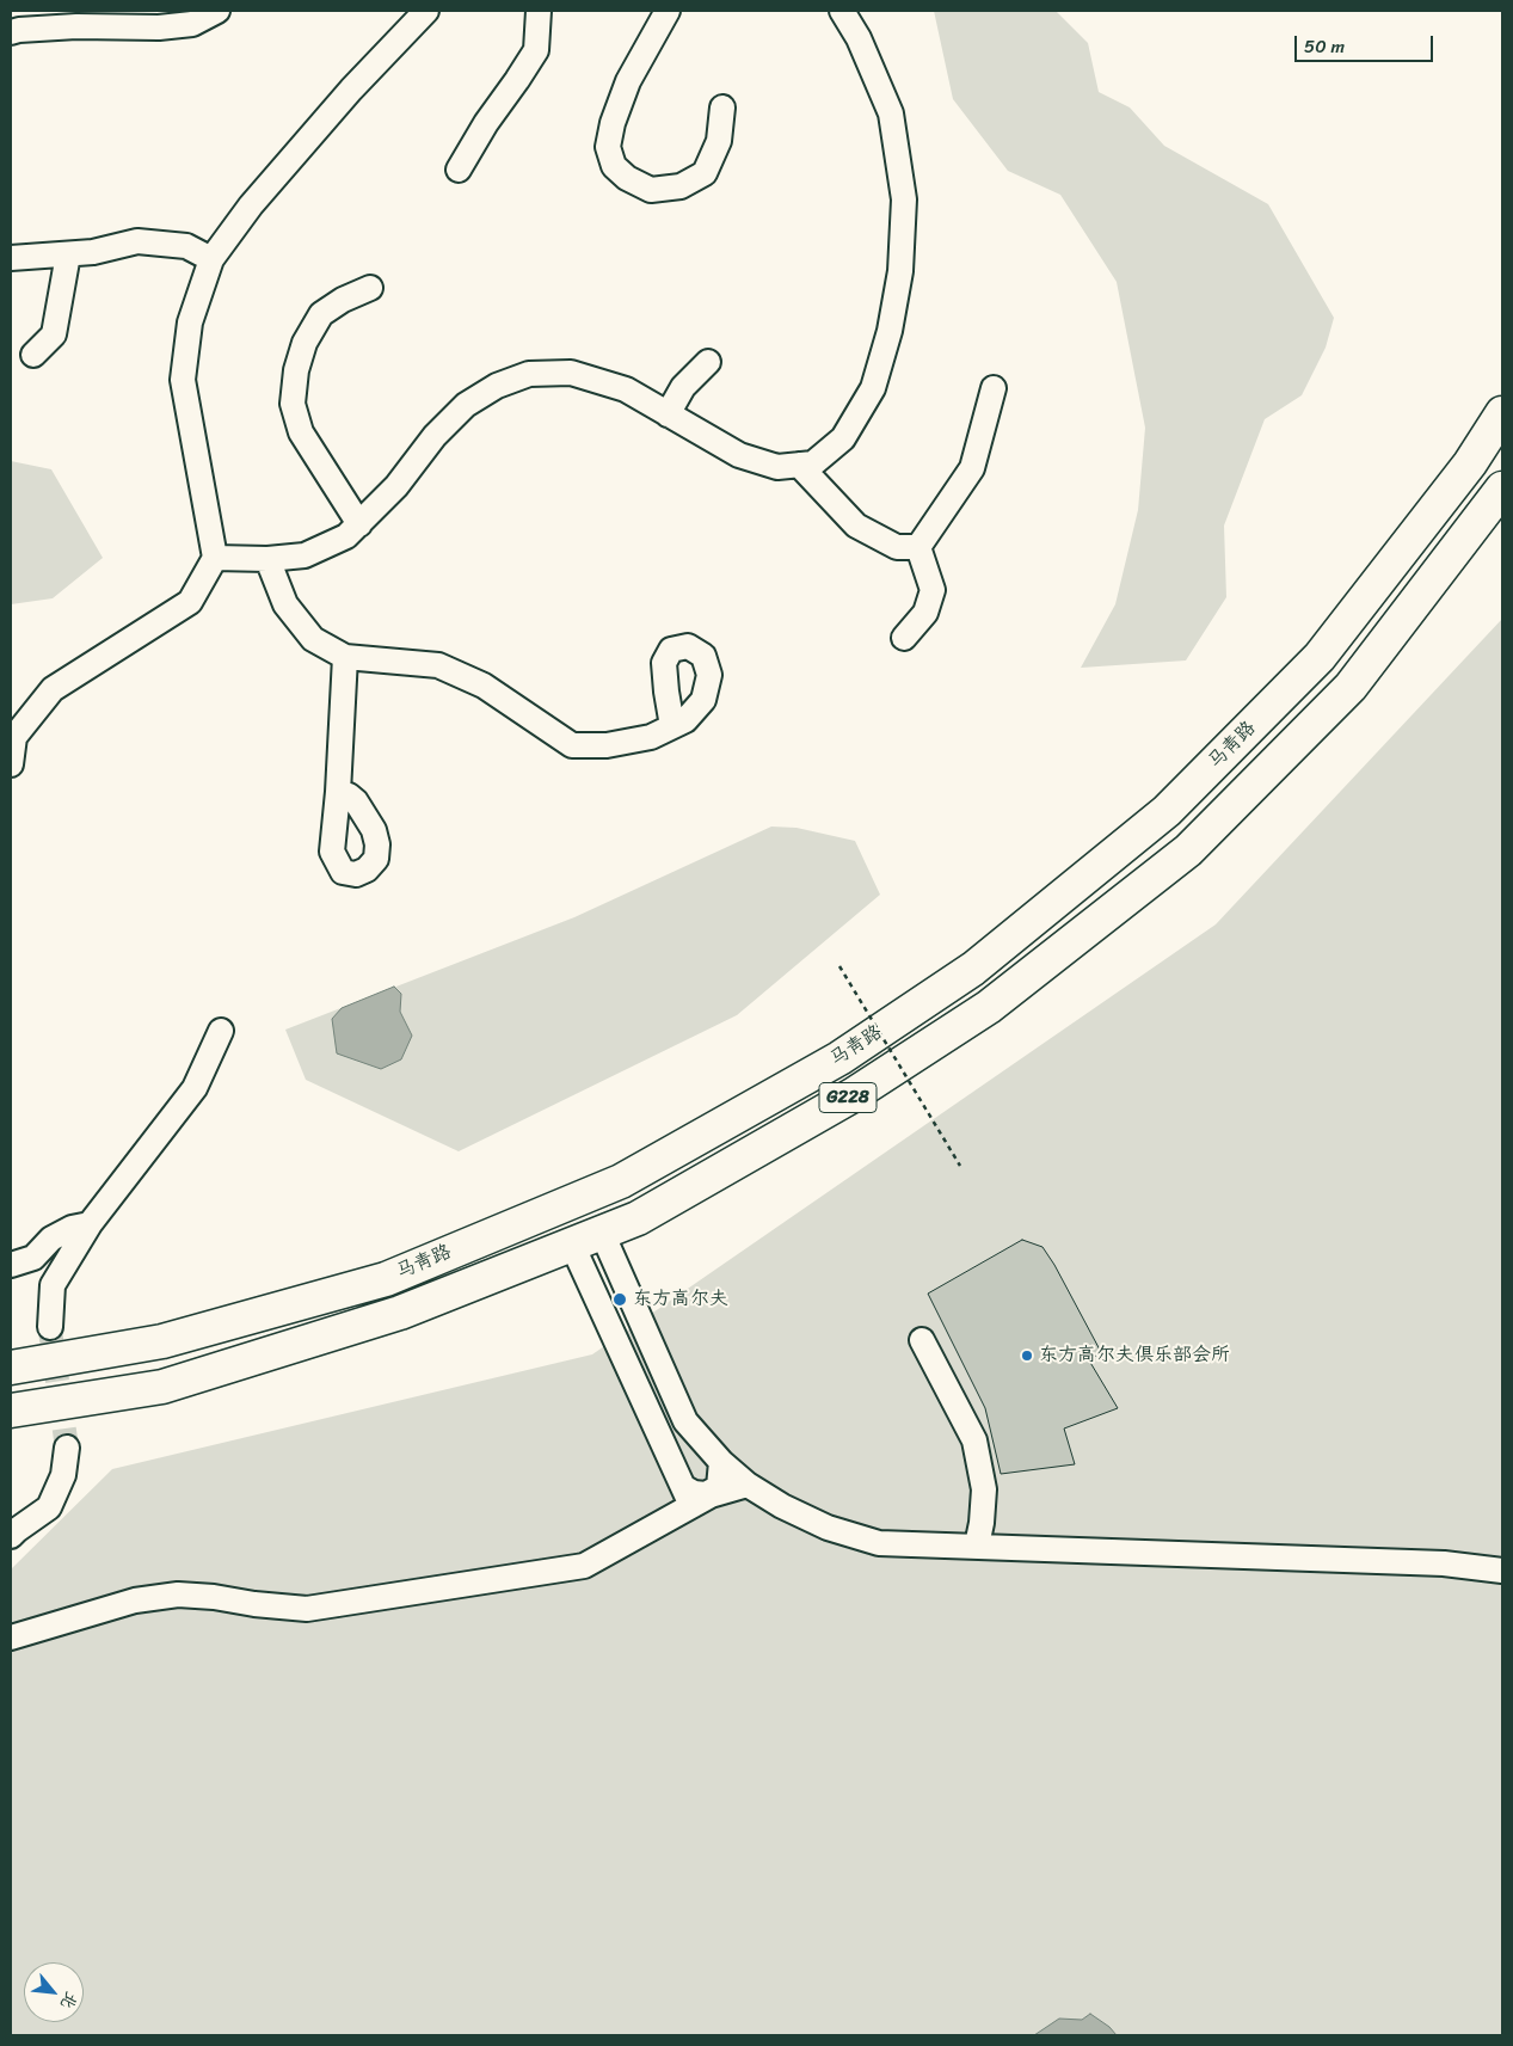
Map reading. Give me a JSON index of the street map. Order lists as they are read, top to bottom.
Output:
{
  "streets": {
    "highway": ["马青路", "G228"]
  },
  "places": ["东方高尔夫", "东方高尔夫俱乐部会所"],
  "scale_bar": "50 m",
  "north": "bottom right"
}
